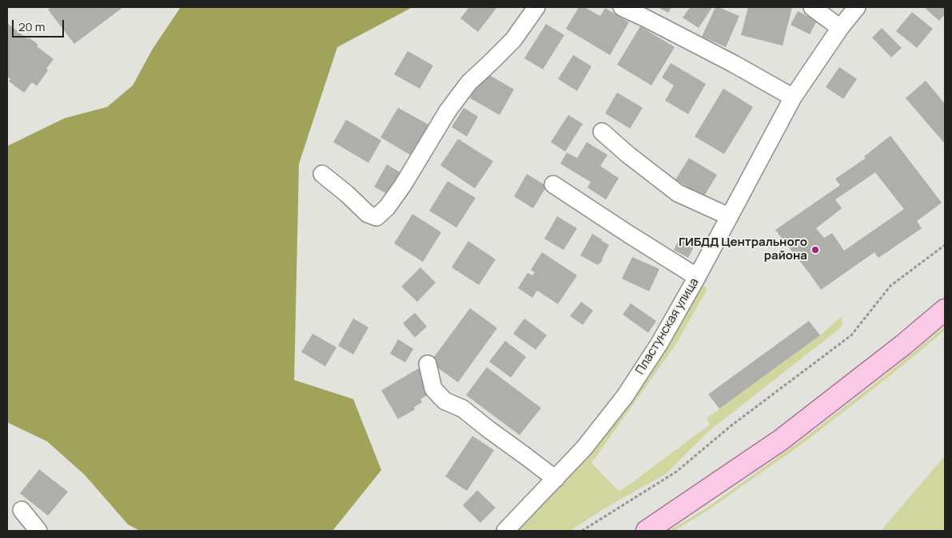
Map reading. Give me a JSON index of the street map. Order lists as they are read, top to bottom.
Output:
{
  "streets": {
    "street": ["Пластунская улица"]
  },
  "places": ["ГИБДД Центрального района"],
  "scale_bar": "20 m"
}
